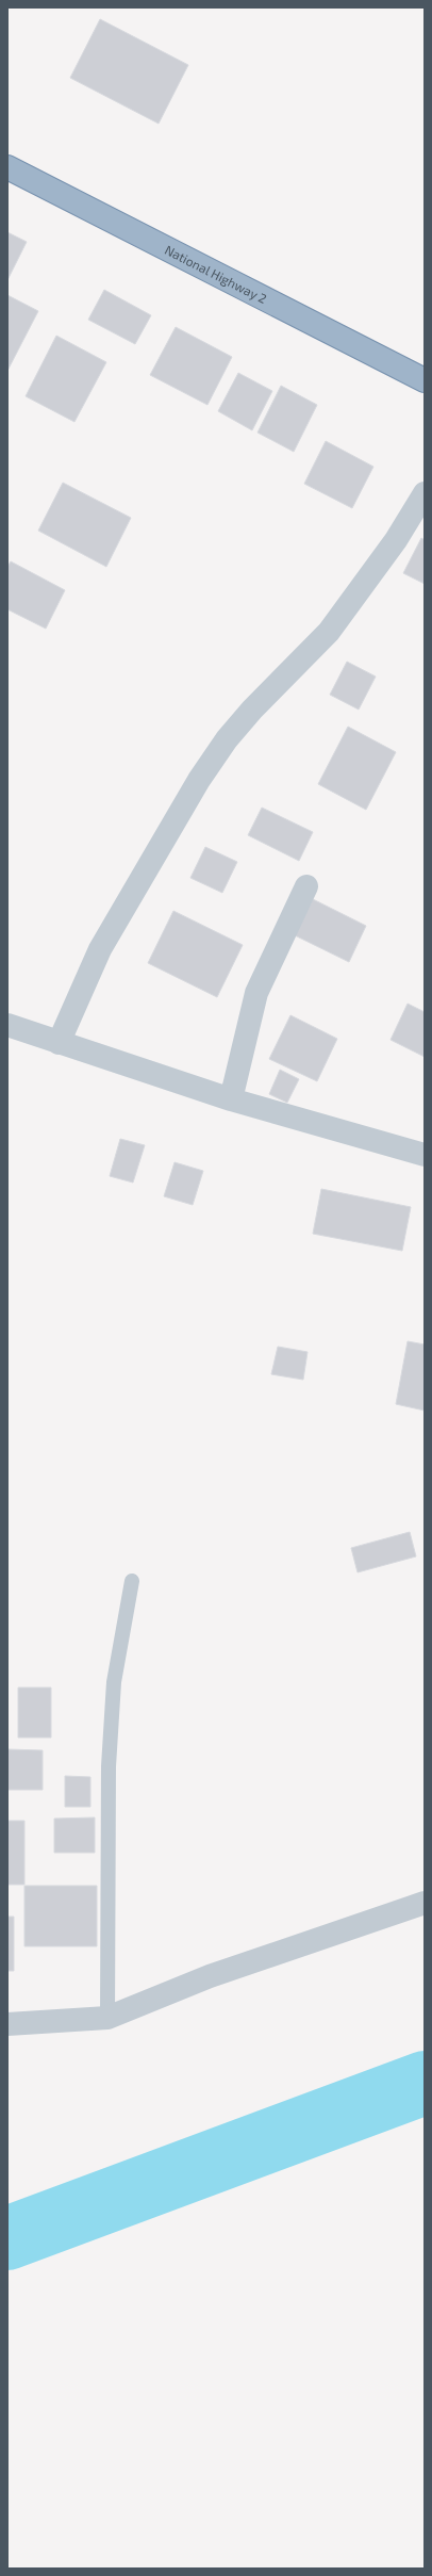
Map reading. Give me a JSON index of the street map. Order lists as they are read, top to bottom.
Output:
{
  "streets": {
    "highway": ["National Highway 2"]
  }
}
